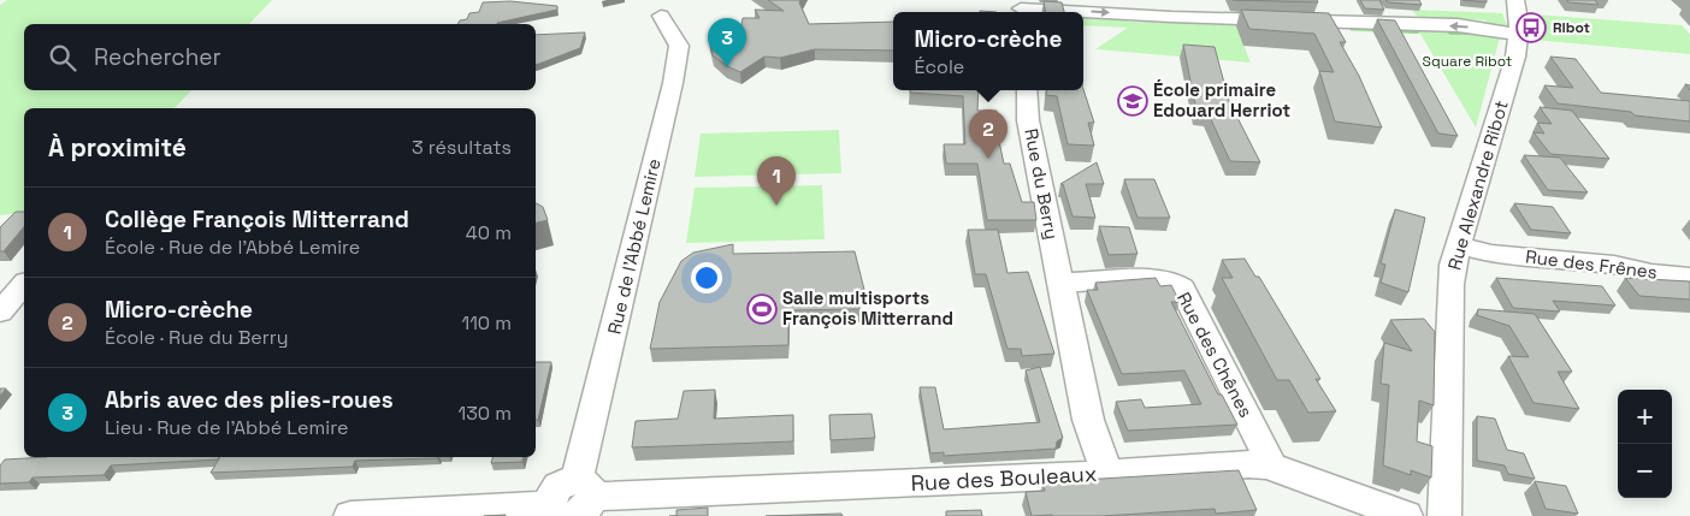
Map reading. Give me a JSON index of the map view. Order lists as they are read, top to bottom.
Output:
{
  "streets": {
    "street": [
      "Rue du Berry",
      "Rue Alexandre Ribot",
      "Rue de l'Abbé Lemire",
      "Rue des Frênes",
      "Rue des Chênes",
      "Rue des Bouleaux"
    ]
  },
  "crossings": [
    ["Rue du Berry", "Rue des Chênes"],
    ["Rue du Berry", "Rue des Bouleaux"],
    ["Rue Alexandre Ribot", "Rue des Frênes"],
    ["Rue de l'Abbé Lemire", "Rue des Bouleaux"],
    ["Rue des Chênes", "Rue des Bouleaux"]
  ],
  "parks": ["Square Ribot"],
  "places": {
    "bus stop": ["Ribot"],
    "school or university": ["École primaire Edouard Herriot"],
    "sports": ["Salle multisports François Mitterrand"]
  },
  "page": {
    "popup": ["Micro-crèche", "École"],
    "pins": ["3", "2", "1"],
    "search": "Rechercher",
    "heading": ["À proximité", "3 résultats"],
    "list": [
      {
        "mark": "1",
        "name": "Collège François Mitterrand",
        "note": "École · Rue de l'Abbé Lemire",
        "value": "40 m"
      },
      {
        "mark": "2",
        "name": "Micro-crèche",
        "note": "École · Rue du Berry",
        "value": "110 m"
      },
      {
        "mark": "3",
        "name": "Abris avec des plies-roues",
        "note": "Lieu · Rue de l'Abbé Lemire",
        "value": "130 m"
      }
    ],
    "map_buttons": ["+", "−"]
  }
}
